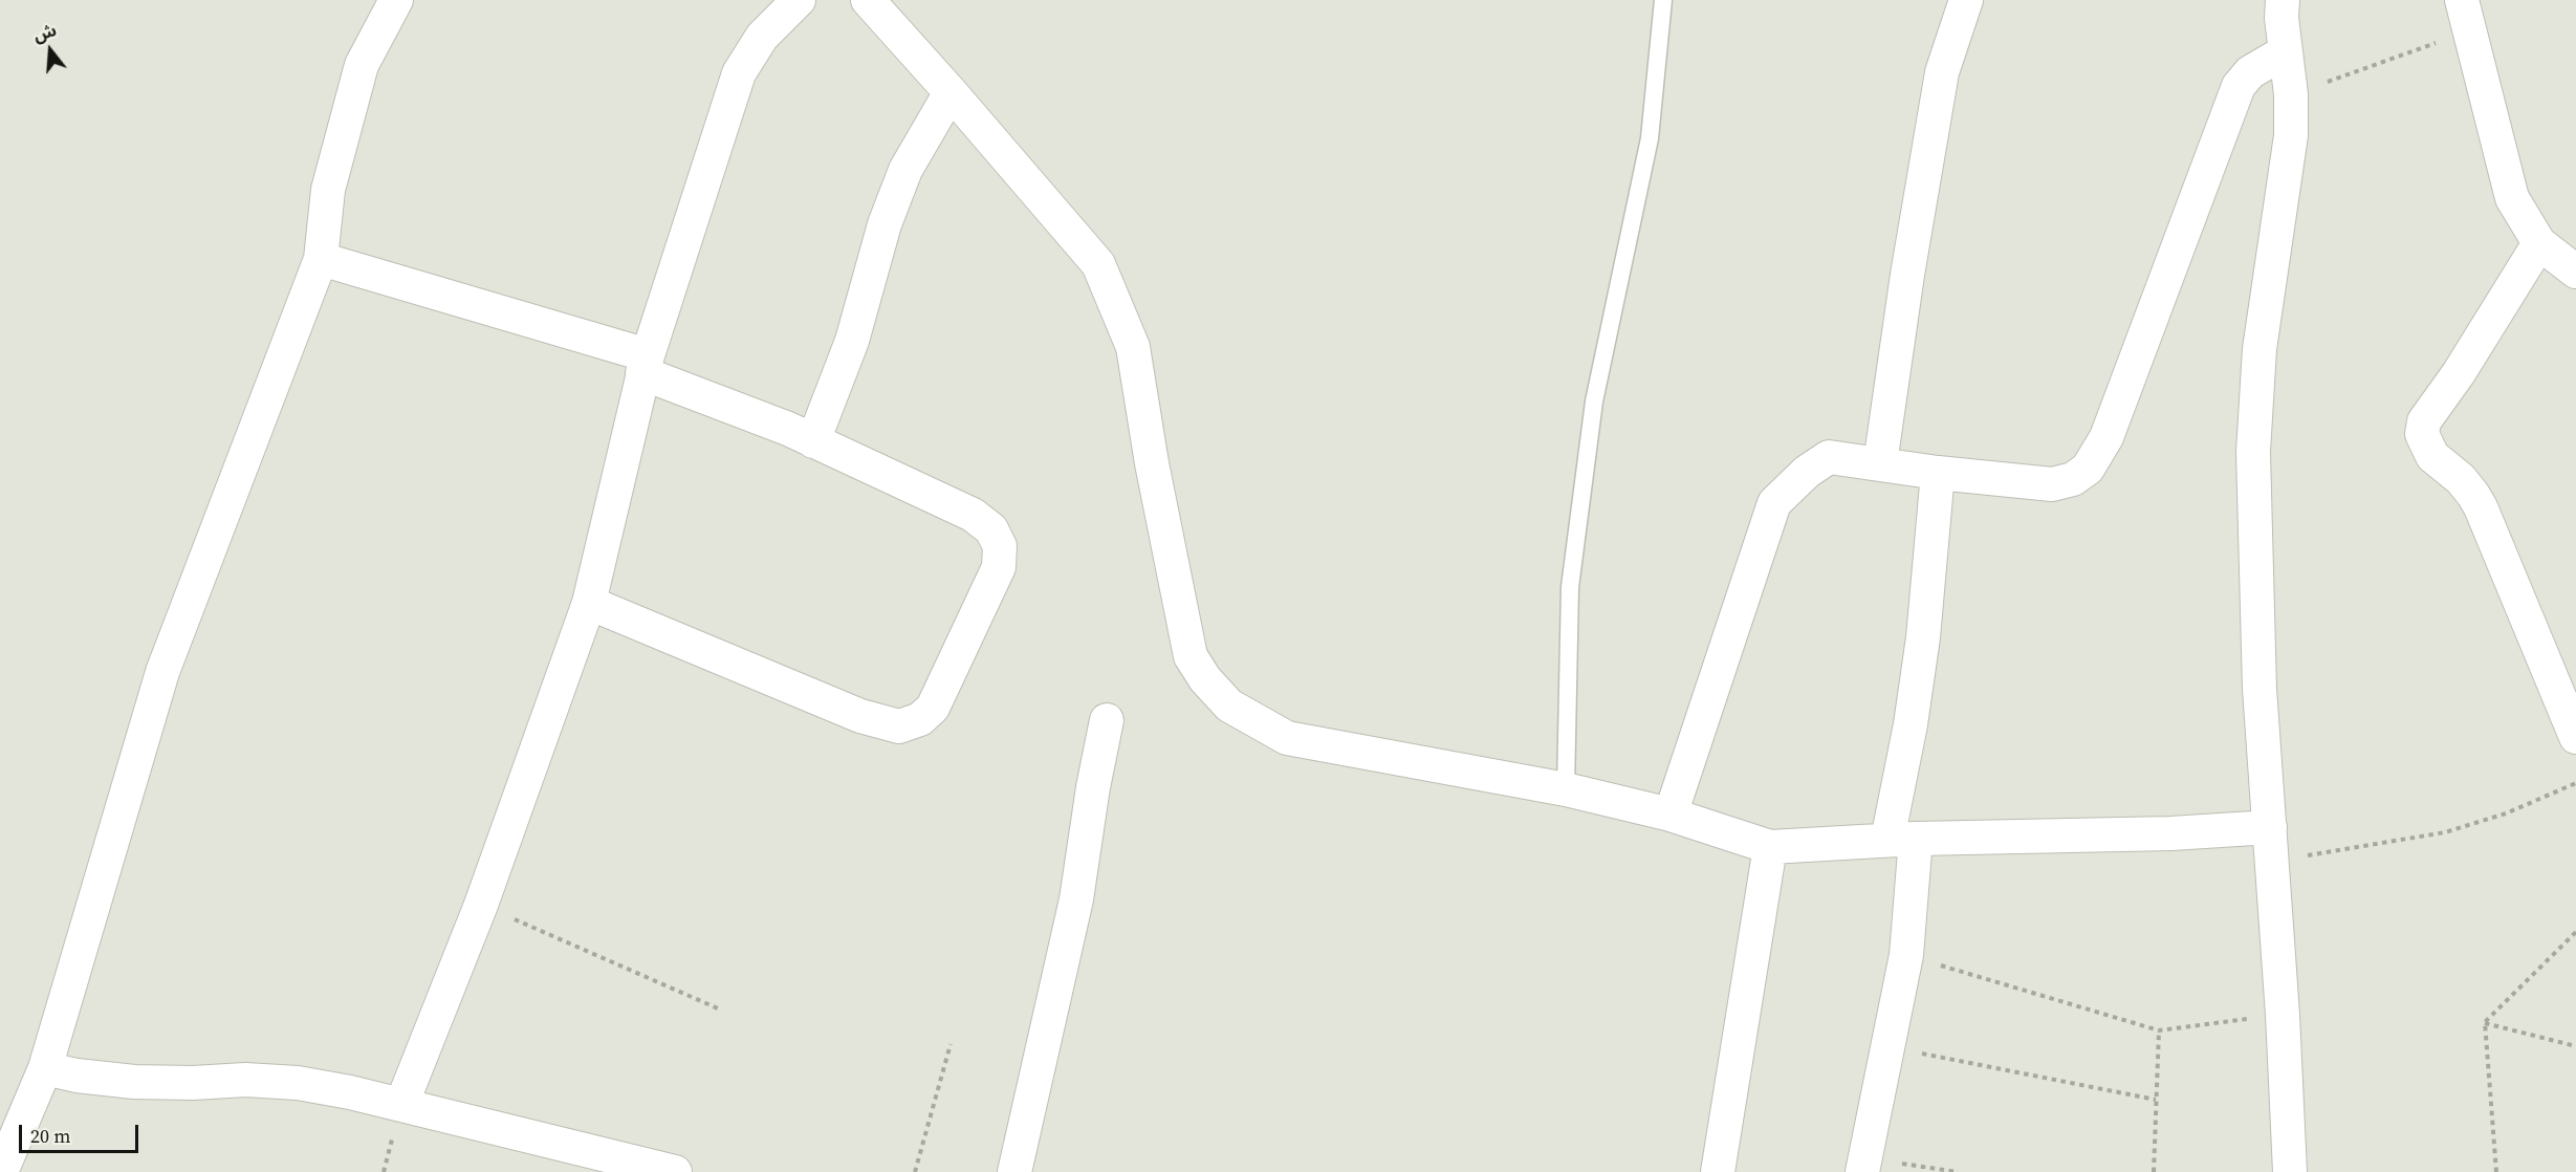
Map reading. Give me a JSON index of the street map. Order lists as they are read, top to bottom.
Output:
{
  "scale_bar": "20 m",
  "north": "top"
}
